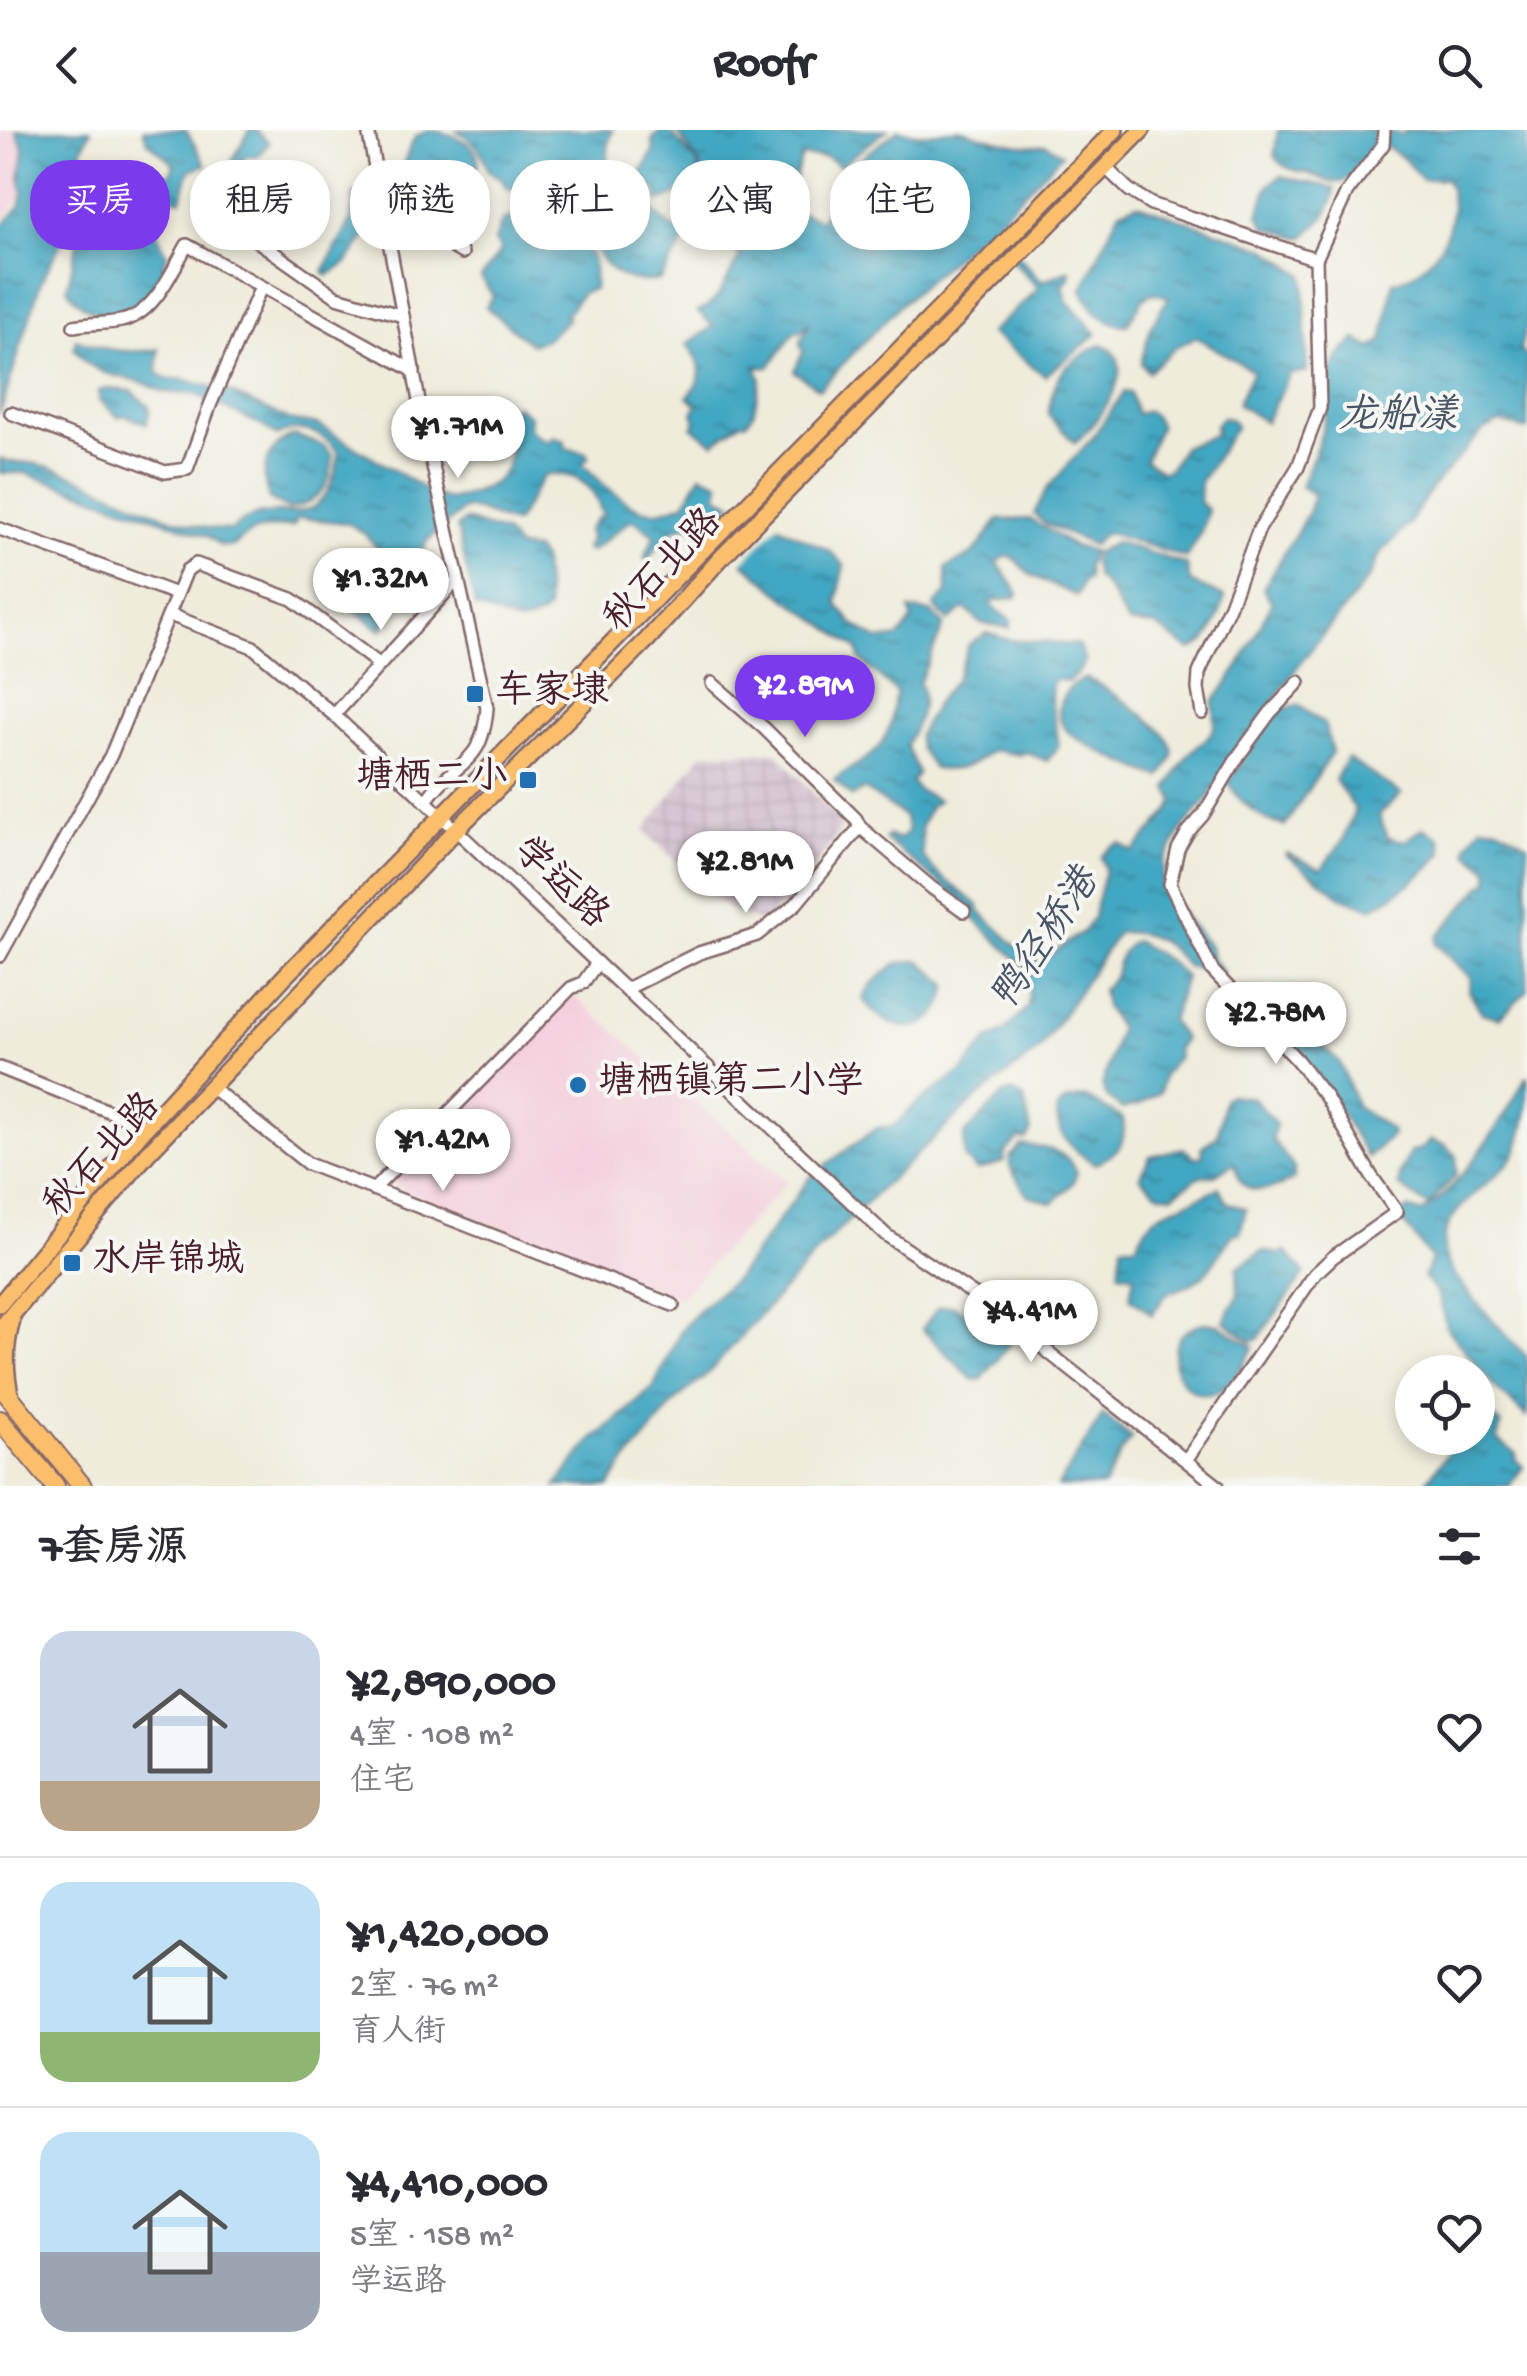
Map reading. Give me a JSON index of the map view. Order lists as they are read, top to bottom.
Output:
{
  "streets": {
    "main road": ["秋石北路"],
    "street": ["学运路"]
  },
  "crossings": [
    ["秋石北路", "学运路"]
  ],
  "water": ["龙船漾", "鸭径桥港"],
  "places": {
    "transit": ["车家埭", "塘栖二小", "水岸锦城"],
    "other": ["塘栖镇第二小学"]
  },
  "page": {
    "header": "Roofr",
    "chip": [
      "买房",
      "租房",
      "筛选",
      "新上",
      "公寓",
      "住宅"
    ],
    "price": [
      "¥1.71M",
      "¥1.32M",
      "¥2.89M",
      "¥2.81M",
      "¥2.78M",
      "¥1.42M",
      "¥4.41M"
    ],
    "heading": "7套房源",
    "list": [
      {
        "name": "¥2,890,000",
        "note": "4室 · 108 m² · 住宅"
      },
      {
        "name": "¥1,420,000",
        "note": "2室 · 76 m² · 育人街"
      },
      {
        "name": "¥4,410,000",
        "note": "5室 · 158 m² · 学运路"
      }
    ]
  }
}
